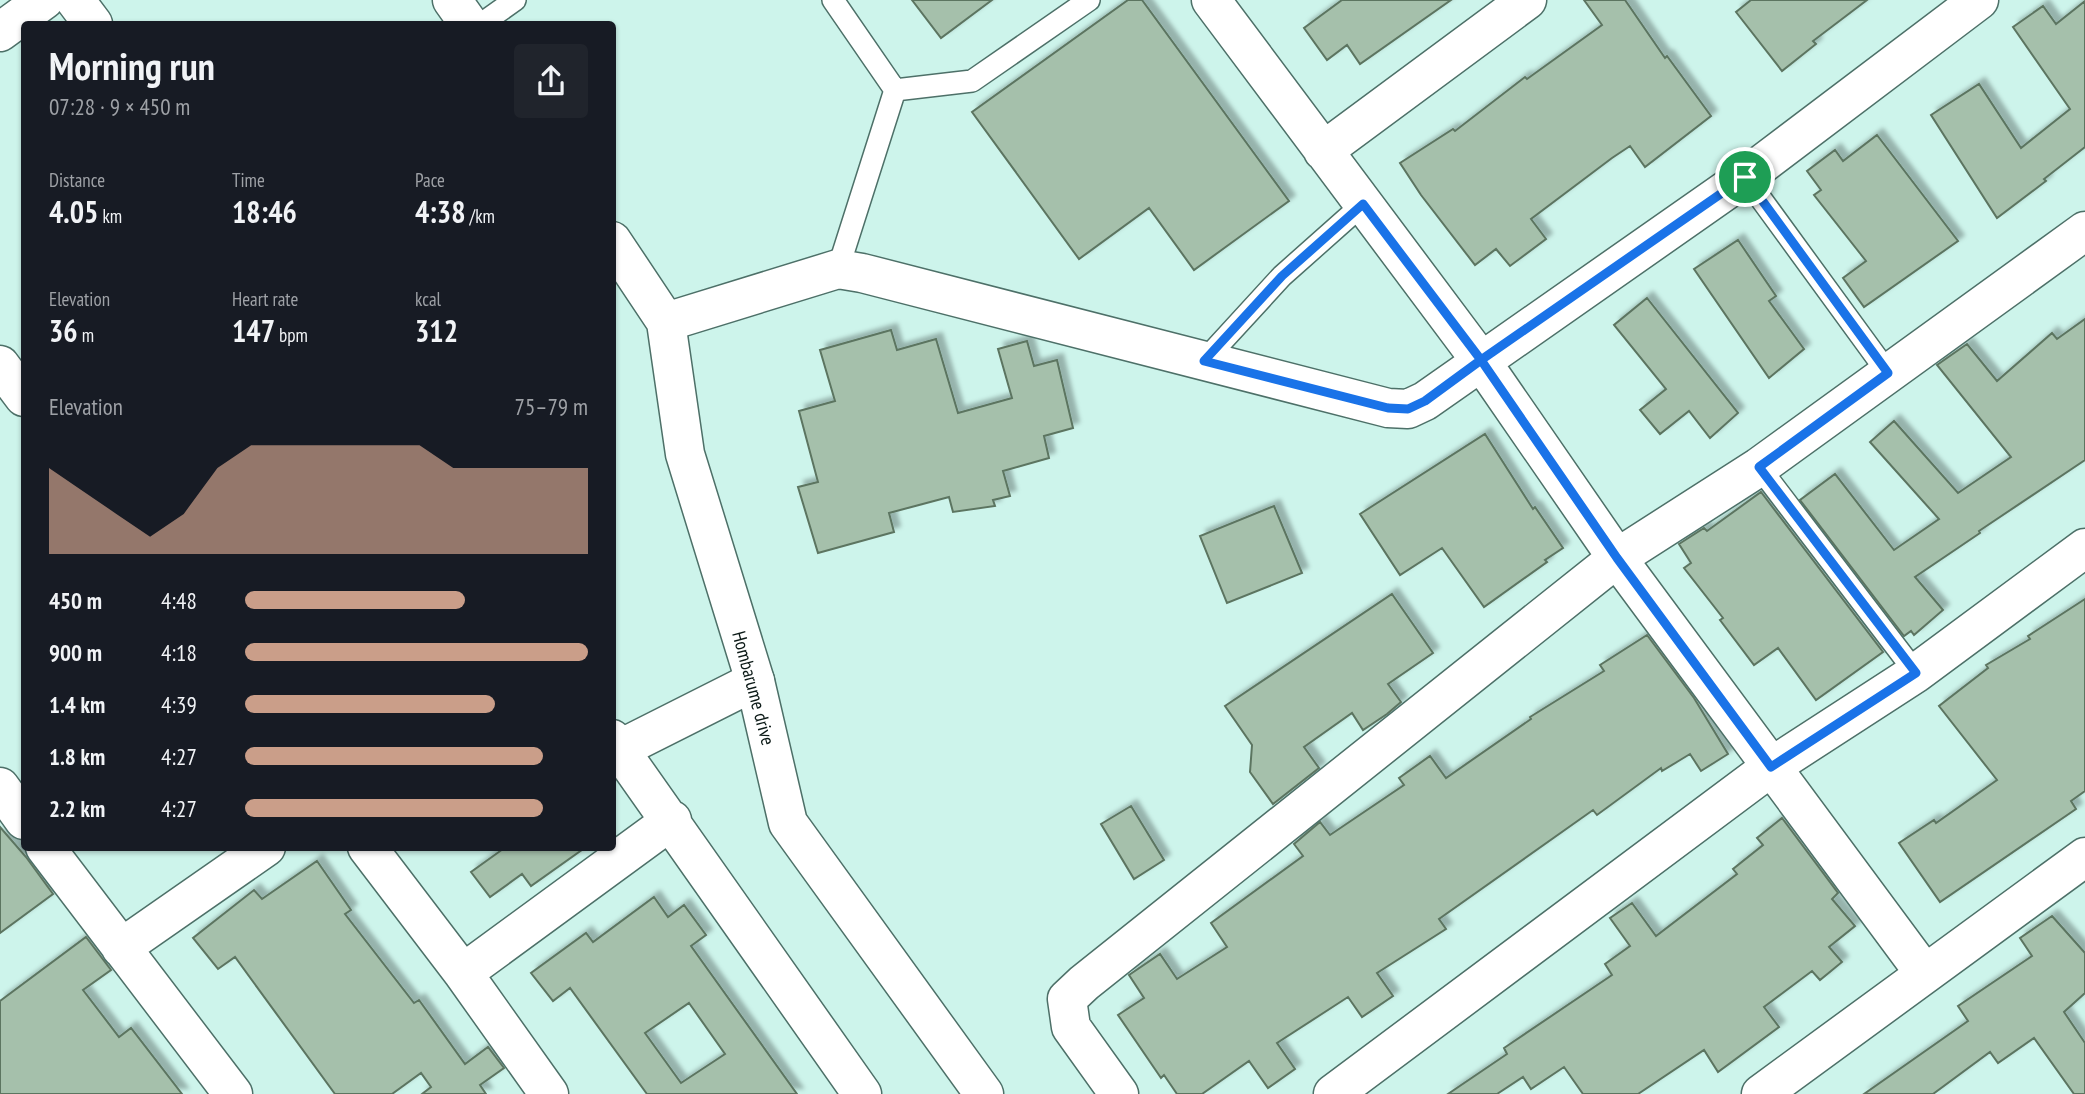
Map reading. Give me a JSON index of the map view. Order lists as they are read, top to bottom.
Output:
{
  "streets": {
    "street": ["Hombarume drive"]
  },
  "page": {
    "heading": ["Morning run", "07:28 · 9 × 450 m"],
    "stats": [
      ["Distance", "4.05 km"],
      ["Time", "18:46"],
      ["Pace", "4:38 /km"],
      ["Elevation", "36 m"],
      ["Heart rate", "147 bpm"],
      ["kcal", "312"]
    ],
    "chart": ["Elevation", "75–79 m"],
    "list": [
      {
        "name": "450 m",
        "note": "4:48"
      },
      {
        "name": "900 m",
        "note": "4:18"
      },
      {
        "name": "1.4 km",
        "note": "4:39"
      },
      {
        "name": "1.8 km",
        "note": "4:27"
      },
      {
        "name": "2.2 km",
        "note": "4:27"
      }
    ]
  }
}
